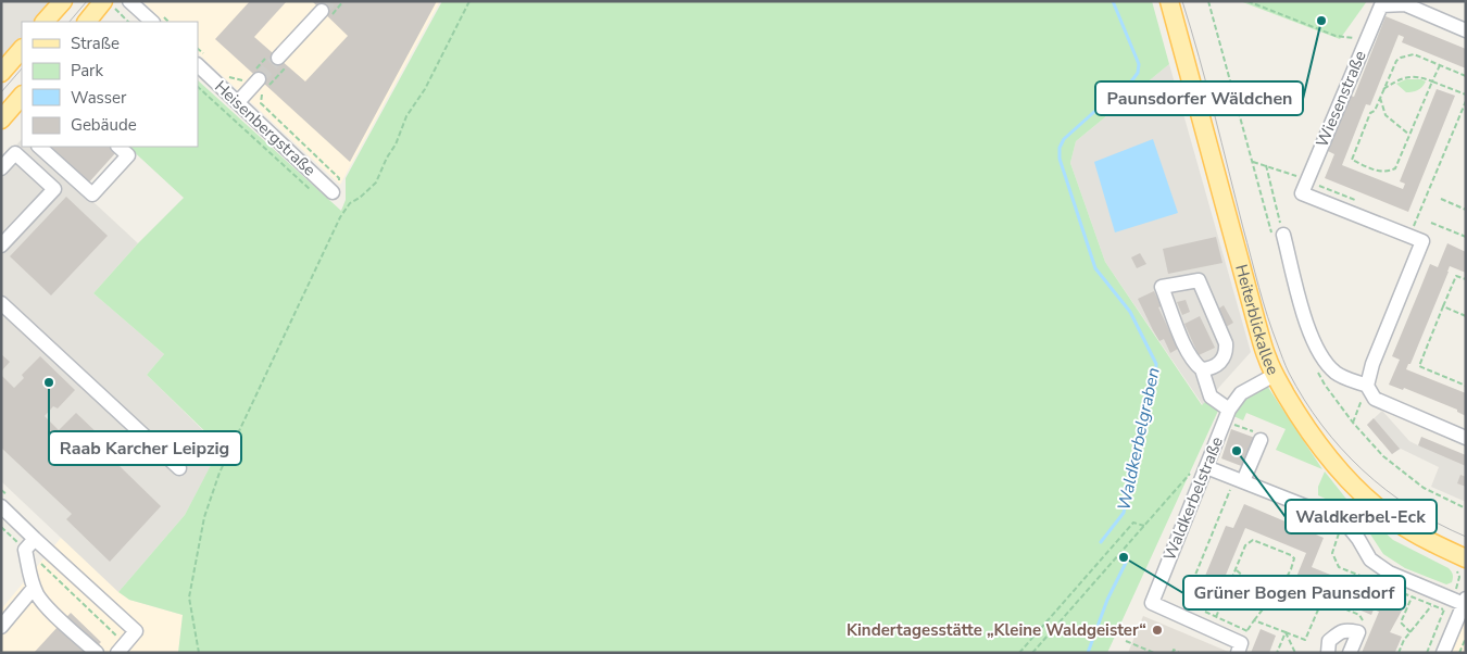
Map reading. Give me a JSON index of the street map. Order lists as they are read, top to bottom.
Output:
{
  "streets": {
    "main road": ["Heiterblickallee"],
    "street": ["Wiesenstraße", "Heisenbergstraße", "Waldkerbelstraße"]
  },
  "crossings": [
    ["Heiterblickallee", "Waldkerbelstraße"]
  ],
  "water": ["Waldkerbelgraben"],
  "places": [
    "Paunsdorfer Wäldchen",
    "Raab Karcher Leipzig",
    "Waldkerbel-Eck",
    "Grüner Bogen Paunsdorf",
    "Kindertagesstätte „Kleine Waldgeister“"
  ],
  "legend": [
    "Straße",
    "Park",
    "Wasser",
    "Gebäude"
  ]
}
